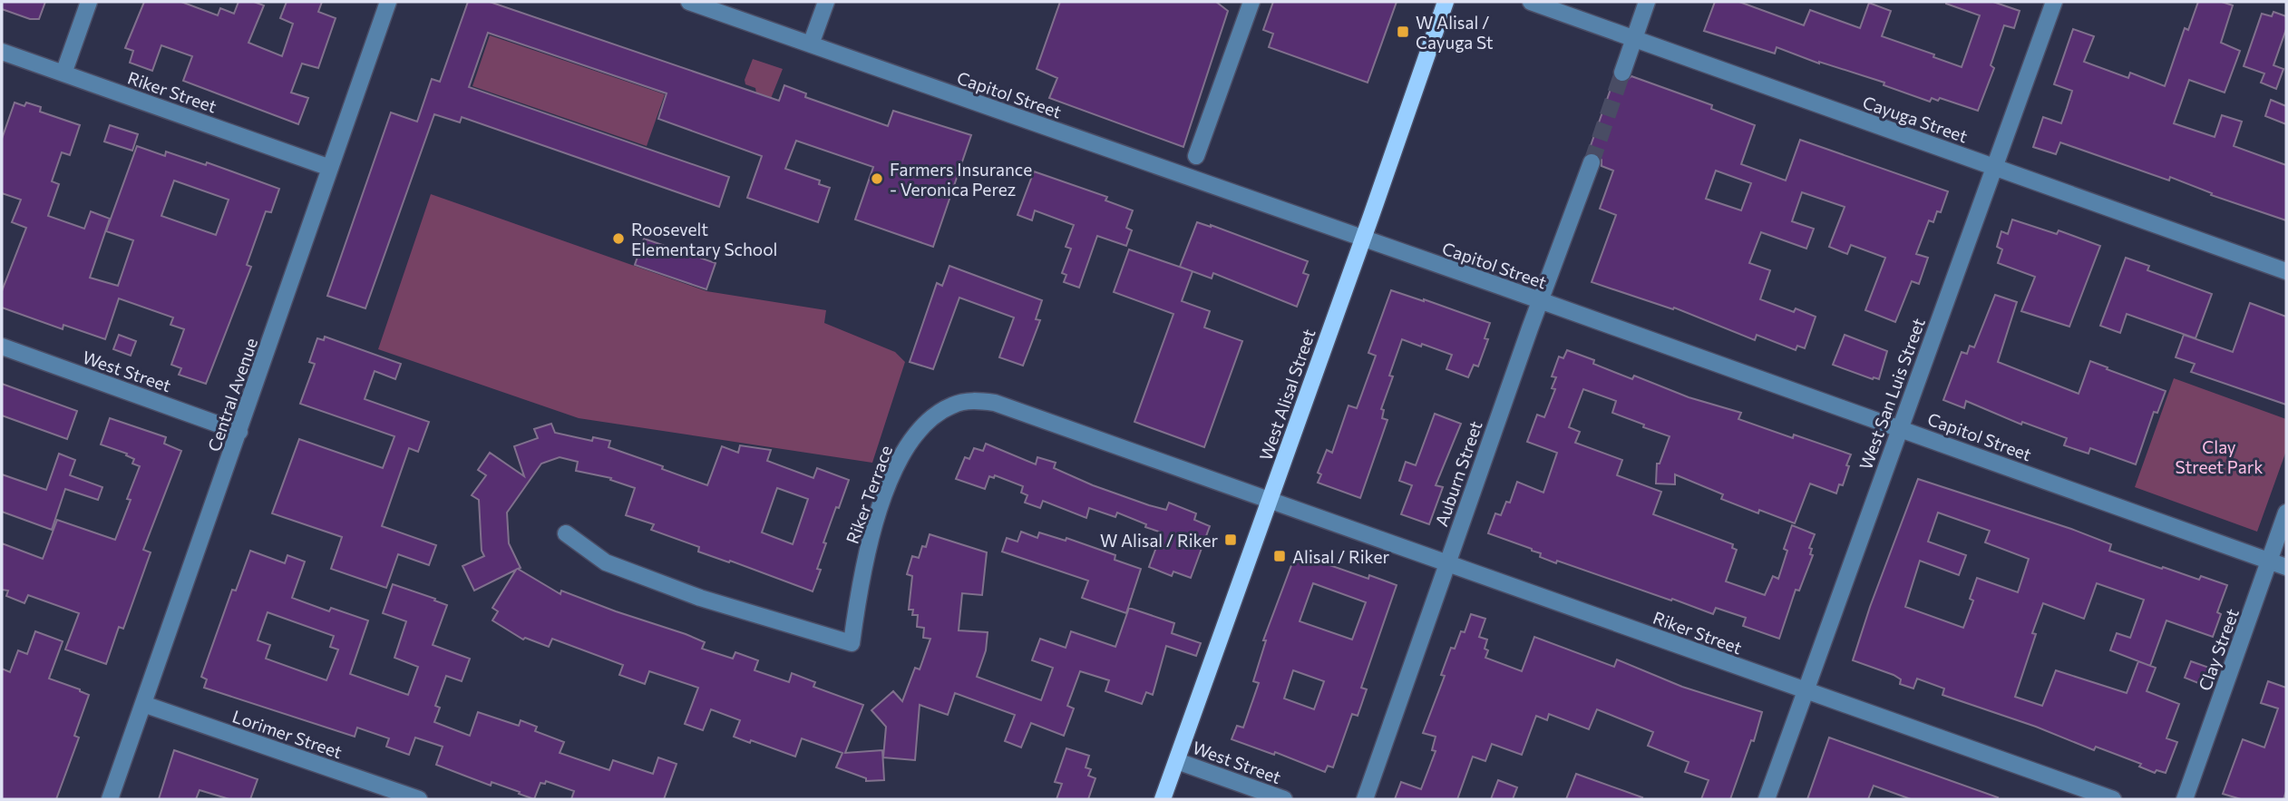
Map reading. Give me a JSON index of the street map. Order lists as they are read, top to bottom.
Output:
{
  "streets": {
    "main road": ["West Alisal Street"],
    "street": [
      "Riker Street",
      "Capitol Street",
      "Cayuga Street",
      "West Street",
      "West San Luis Street",
      "Central Avenue",
      "Auburn Street",
      "Riker Terrace",
      "Clay Street",
      "Lorimer Street"
    ]
  },
  "crossings": [
    ["Riker Street", "West San Luis Street"],
    ["Riker Street", "Central Avenue"],
    ["Riker Street", "West Alisal Street"],
    ["Riker Street", "Auburn Street"],
    ["Riker Street", "Riker Terrace"],
    ["Capitol Street", "West San Luis Street"],
    ["Capitol Street", "West Alisal Street"],
    ["Capitol Street", "Auburn Street"],
    ["Capitol Street", "Clay Street"],
    ["Cayuga Street", "West San Luis Street"],
    ["West Street", "Central Avenue"],
    ["West Street", "West Alisal Street"],
    ["Central Avenue", "Lorimer Street"],
    ["West Alisal Street", "Riker Terrace"]
  ],
  "parks": ["Clay Street Park"],
  "places": {
    "transit": ["W Alisal / Cayuga St", "W Alisal / Riker", "Alisal / Riker"],
    "other": ["Farmers Insurance - Veronica Perez", "Roosevelt Elementary School"]
  }
}
